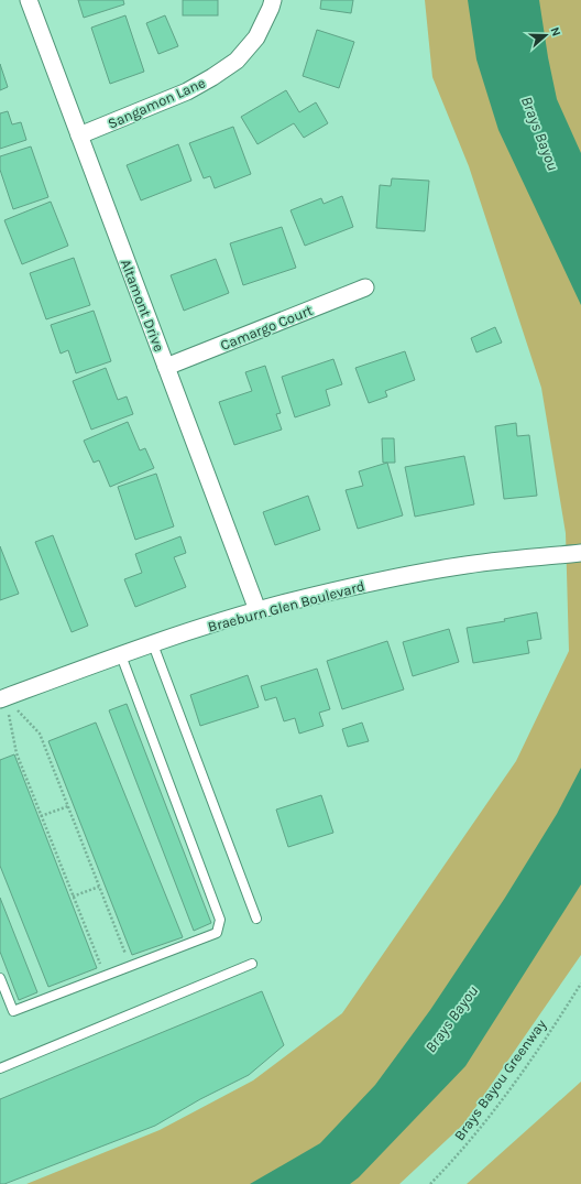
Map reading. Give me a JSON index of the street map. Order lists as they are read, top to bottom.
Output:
{
  "streets": {
    "street": [
      "Sangamon Lane",
      "Altamont Drive",
      "Camargo Court",
      "Braeburn Glen Boulevard"
    ],
    "path": ["Brays Bayou Greenway"]
  },
  "crossings": [
    ["Sangamon Lane", "Altamont Drive"],
    ["Altamont Drive", "Camargo Court"],
    ["Altamont Drive", "Braeburn Glen Boulevard"]
  ],
  "water": ["Brays Bayou"],
  "north": "right"
}
